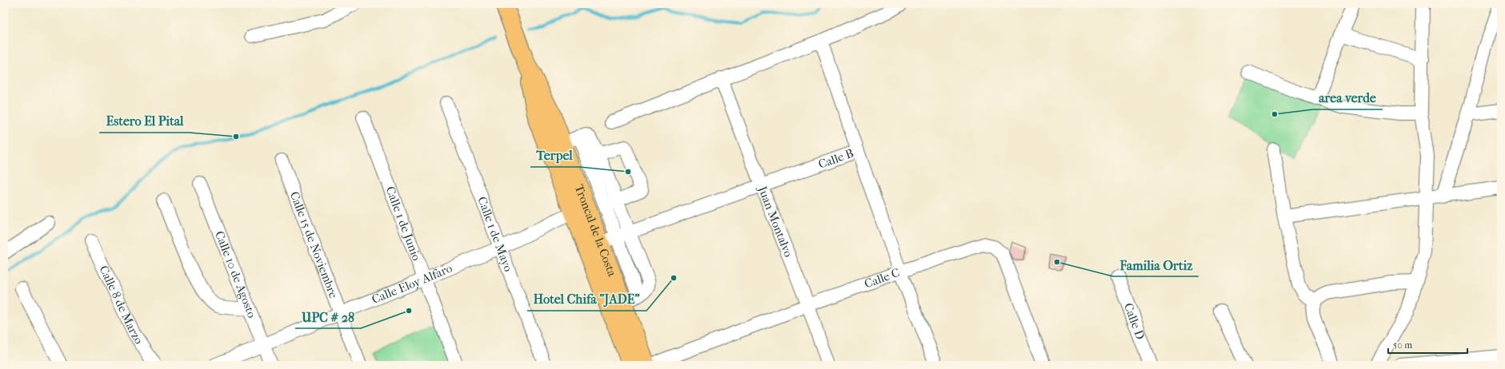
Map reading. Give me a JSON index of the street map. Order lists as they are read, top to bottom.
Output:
{
  "streets": {
    "highway": ["Troncal de la Costa"],
    "street": [
      "Calle B",
      "Juan Montalvo",
      "Calle 1 de Junio",
      "Calle 1 de Mayo",
      "Calle 15 de Noviembre",
      "Calle 10 de Agosto",
      "Calle C",
      "Calle Eloy Alfaro",
      "Calle 8 de Marzo",
      "Calle D"
    ]
  },
  "crossings": [
    ["Calle B", "Juan Montalvo"],
    ["Calle B", "Troncal de la Costa"],
    ["Calle B", "Calle C"],
    ["Juan Montalvo", "Calle C"],
    ["Calle 1 de Junio", "Calle Eloy Alfaro"],
    ["Troncal de la Costa", "Calle Eloy Alfaro"],
    ["Calle 1 de Mayo", "Calle Eloy Alfaro"],
    ["Calle 15 de Noviembre", "Calle Eloy Alfaro"],
    ["Calle 10 de Agosto", "Calle Eloy Alfaro"]
  ],
  "places": [
    "area verde",
    "Estero El Pital",
    "Terpel",
    "Familia Ortiz",
    "Hotel Chifa \"JADE\"",
    "UPC # 28"
  ],
  "scale_bar": "50 m"
}
